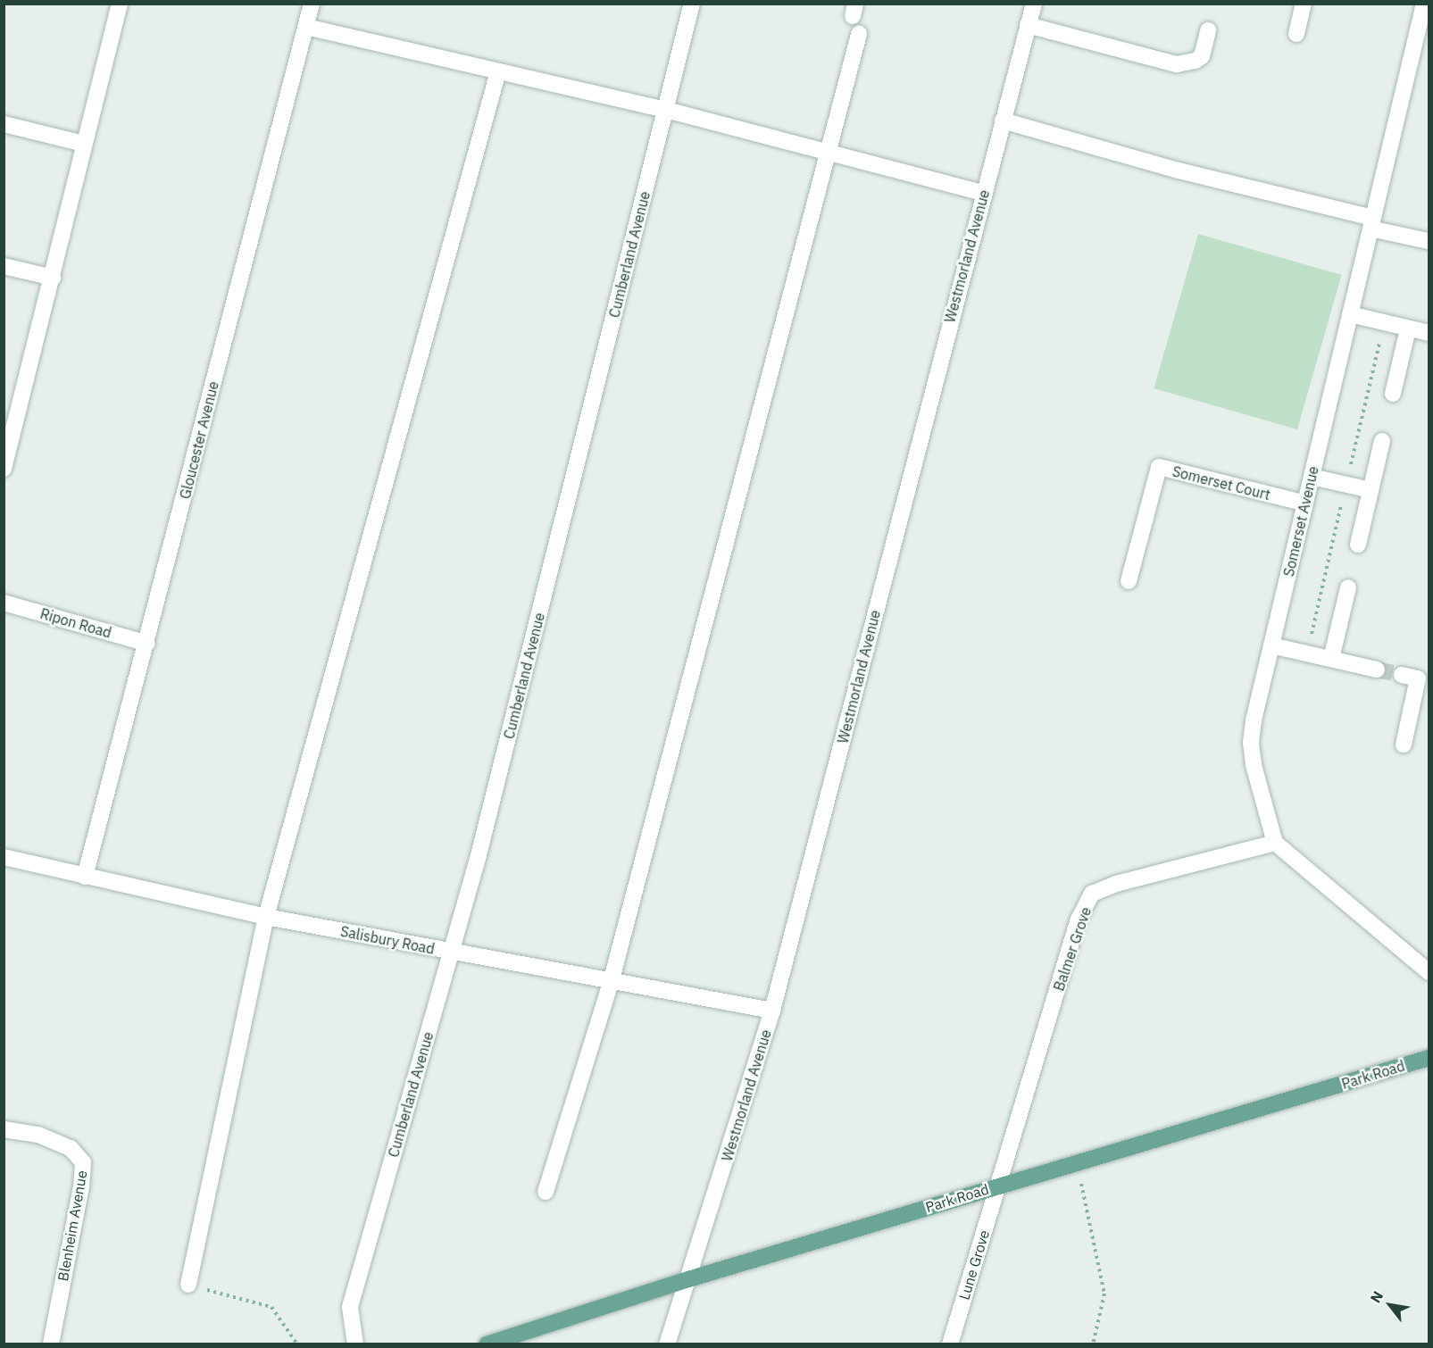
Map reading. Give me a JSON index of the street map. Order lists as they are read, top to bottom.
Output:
{
  "streets": {
    "main road": ["Park Road"],
    "street": [
      "Cumberland Avenue",
      "Westmorland Avenue",
      "Gloucester Avenue",
      "Somerset Court",
      "Somerset Avenue",
      "Ripon Road",
      "Salisbury Road",
      "Balmer Grove",
      "Blenheim Avenue",
      "Lune Grove"
    ]
  },
  "crossings": [
    ["Cumberland Avenue", "Salisbury Road"],
    ["Westmorland Avenue", "Salisbury Road"],
    ["Westmorland Avenue", "Park Road"],
    ["Gloucester Avenue", "Ripon Road"],
    ["Gloucester Avenue", "Salisbury Road"],
    ["Somerset Court", "Somerset Avenue"],
    ["Somerset Avenue", "Balmer Grove"],
    ["Balmer Grove", "Park Road"],
    ["Balmer Grove", "Lune Grove"],
    ["Park Road", "Lune Grove"]
  ],
  "north": "top left"
}
